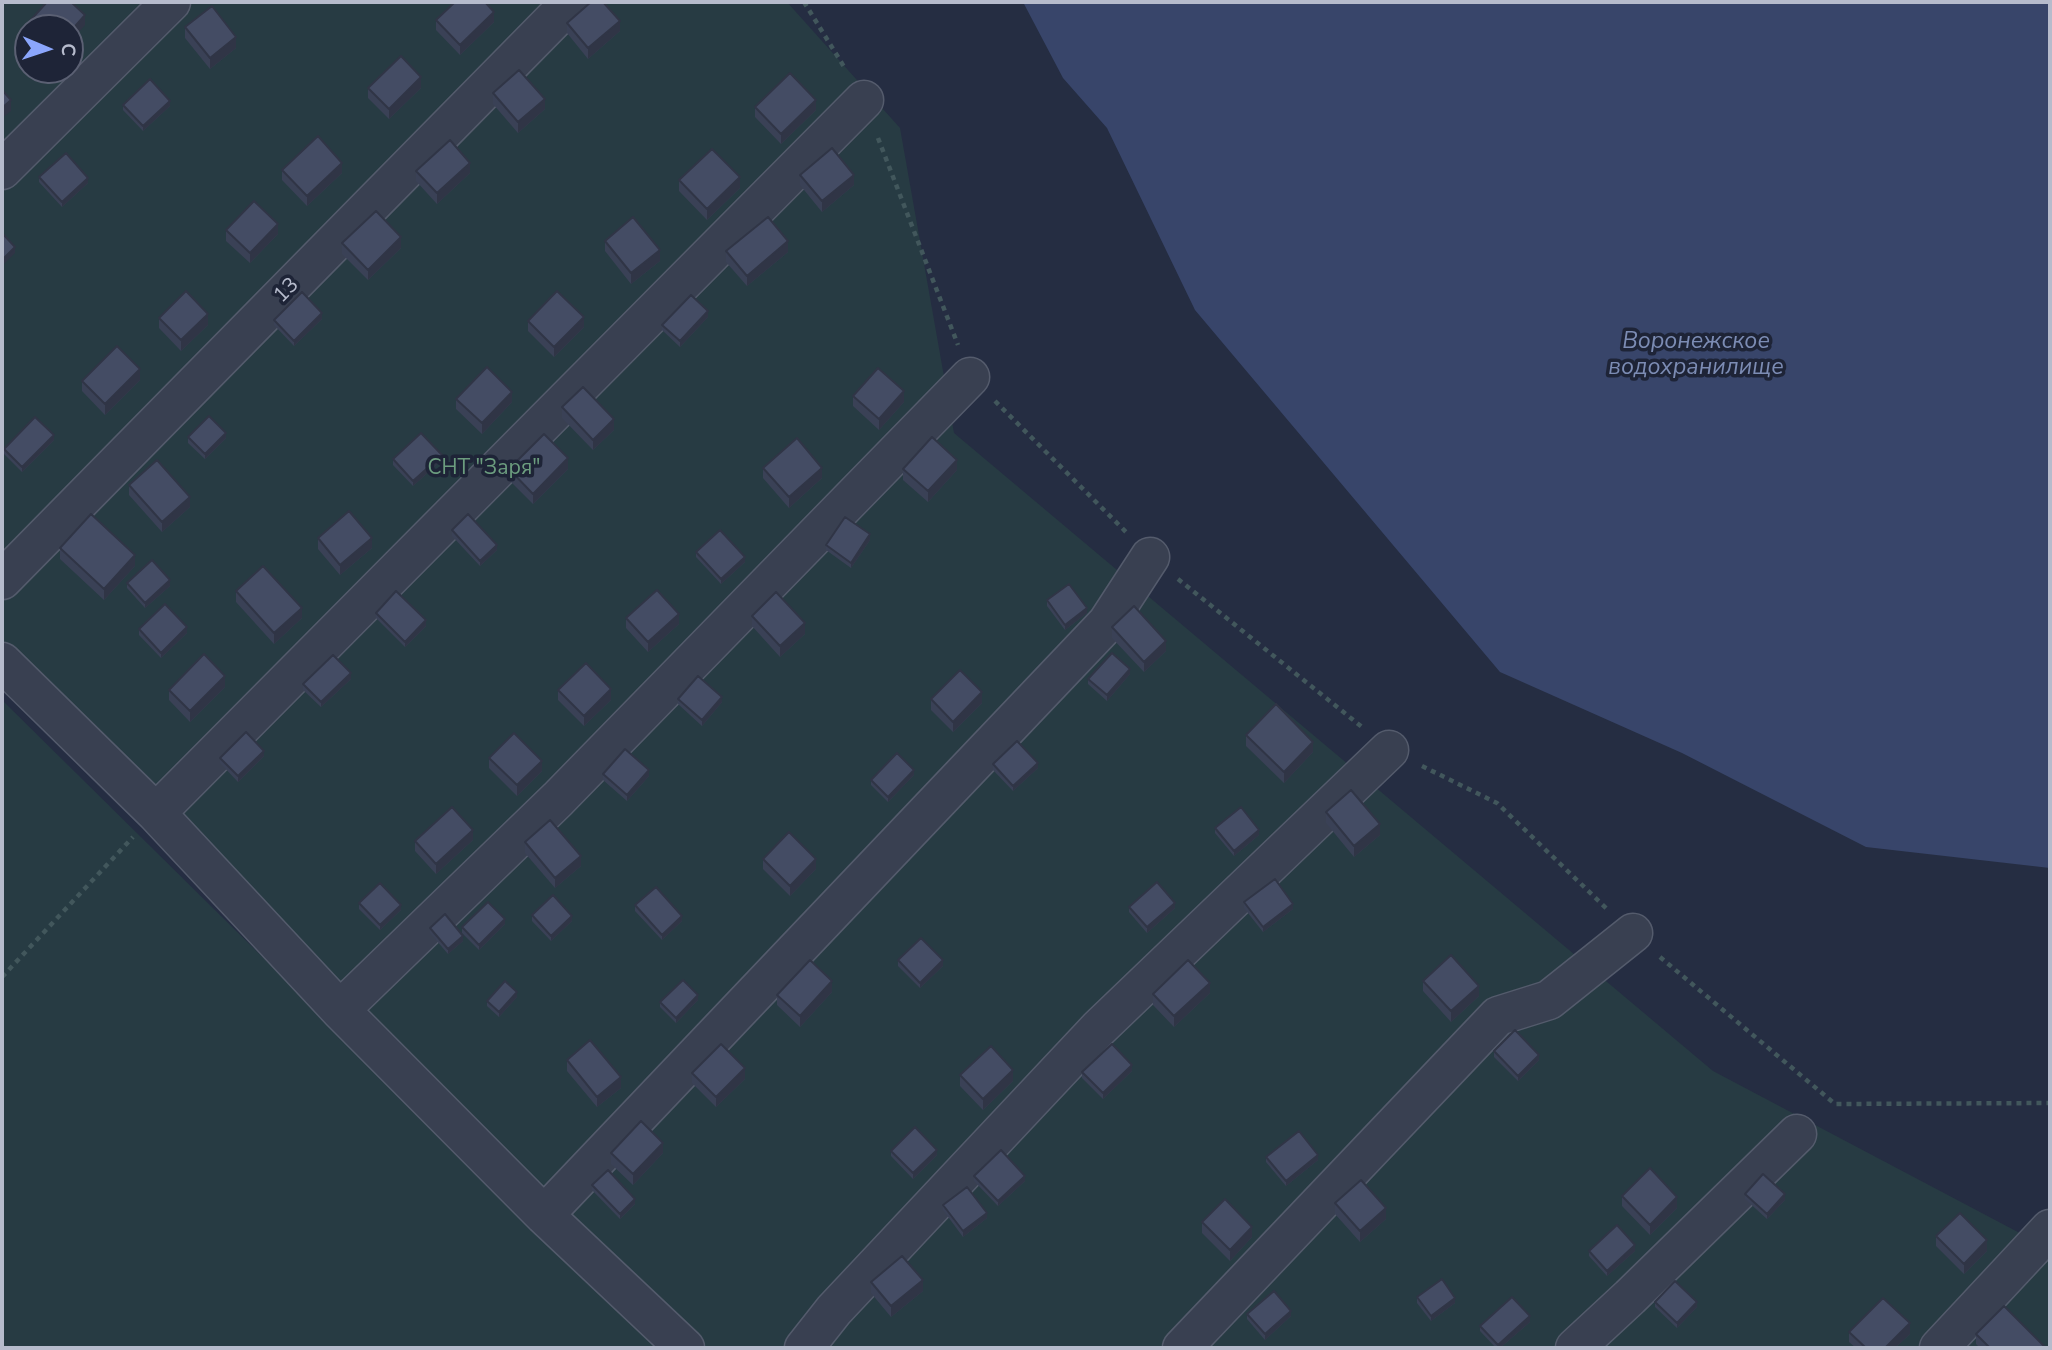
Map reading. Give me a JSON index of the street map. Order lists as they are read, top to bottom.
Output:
{
  "streets": {
    "street": ["13"]
  },
  "water": ["Воронежское водохранилище"],
  "parks": ["СНТ \"Заря\""],
  "north": "right"
}
